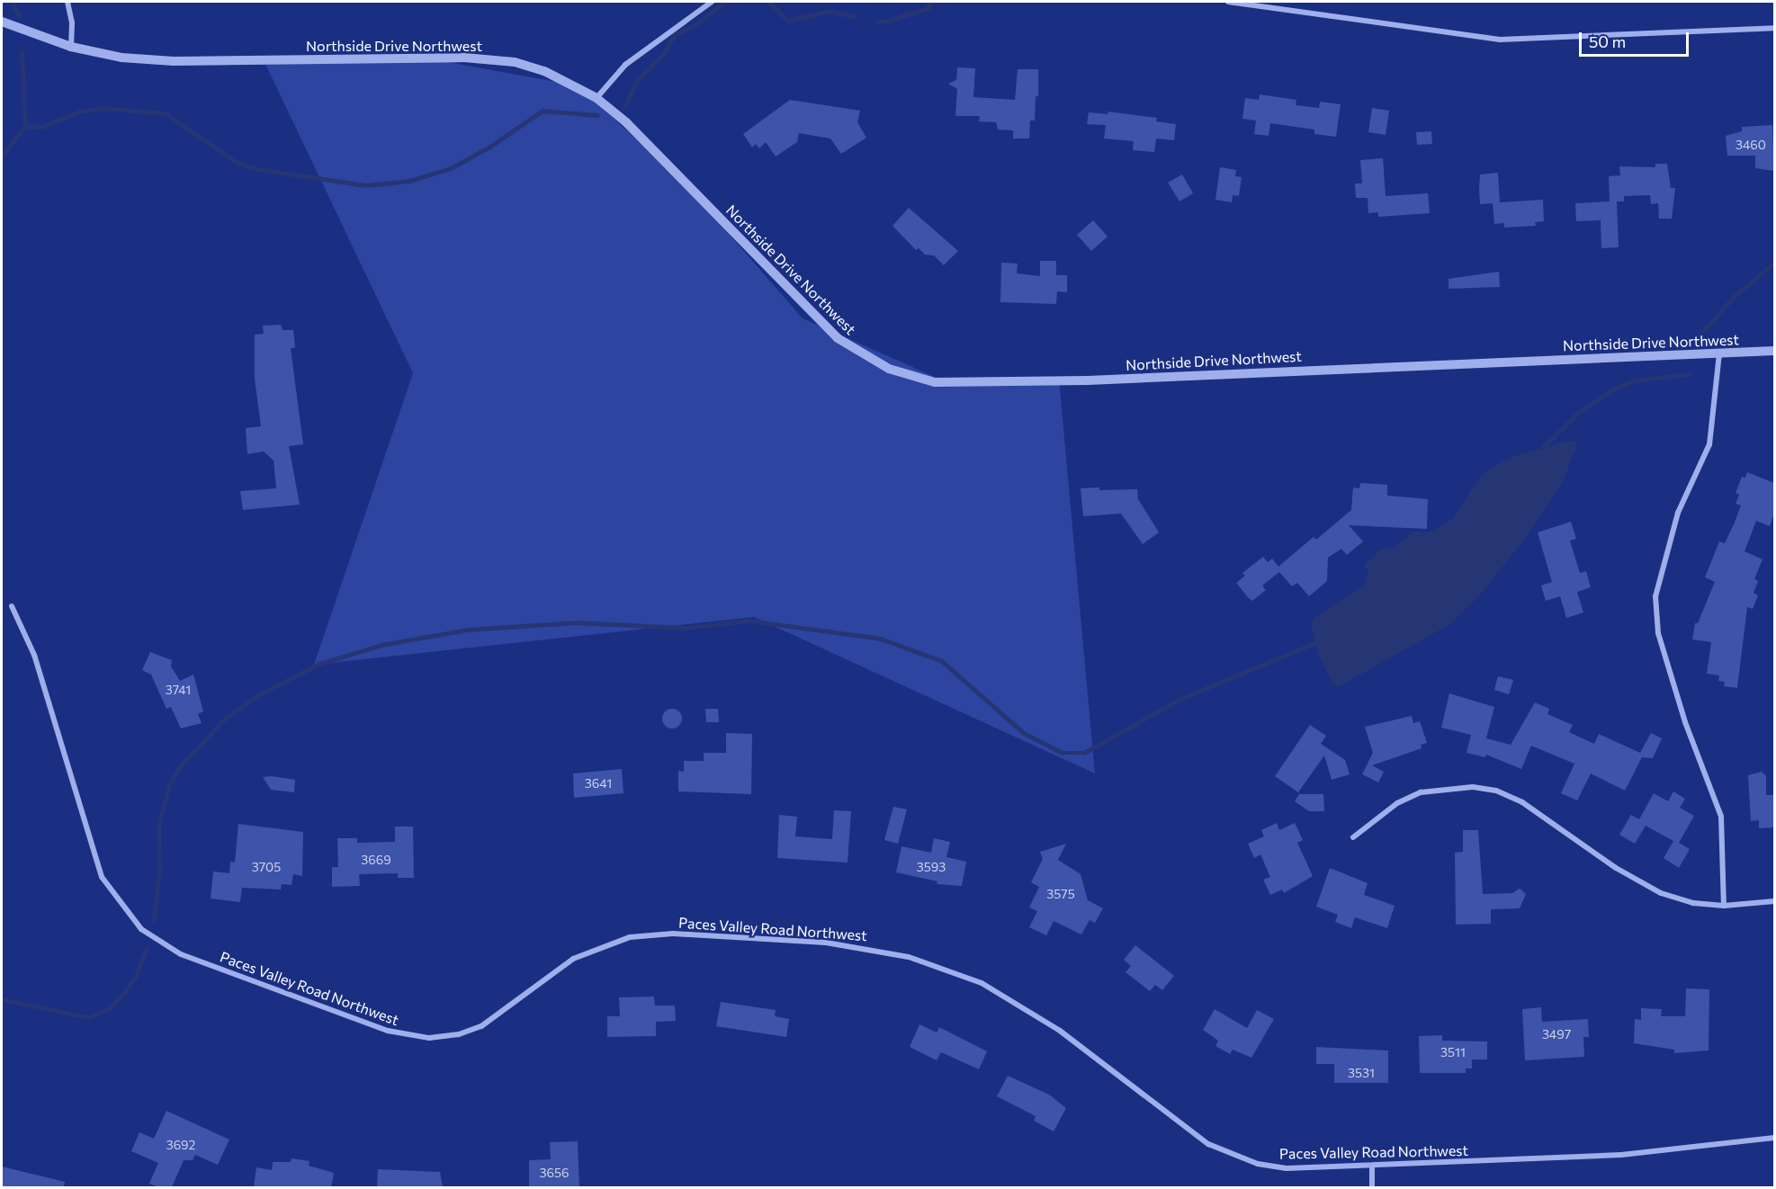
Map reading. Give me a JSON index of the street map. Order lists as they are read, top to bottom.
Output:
{
  "streets": {
    "street": ["Northside Drive Northwest", "Paces Valley Road Northwest"]
  },
  "house_numbers": [
    "3460",
    "3741",
    "3641",
    "3669",
    "3705",
    "3593",
    "3575",
    "3497",
    "3511",
    "3531",
    "3692",
    "3656"
  ],
  "scale_bar": "50 m"
}
